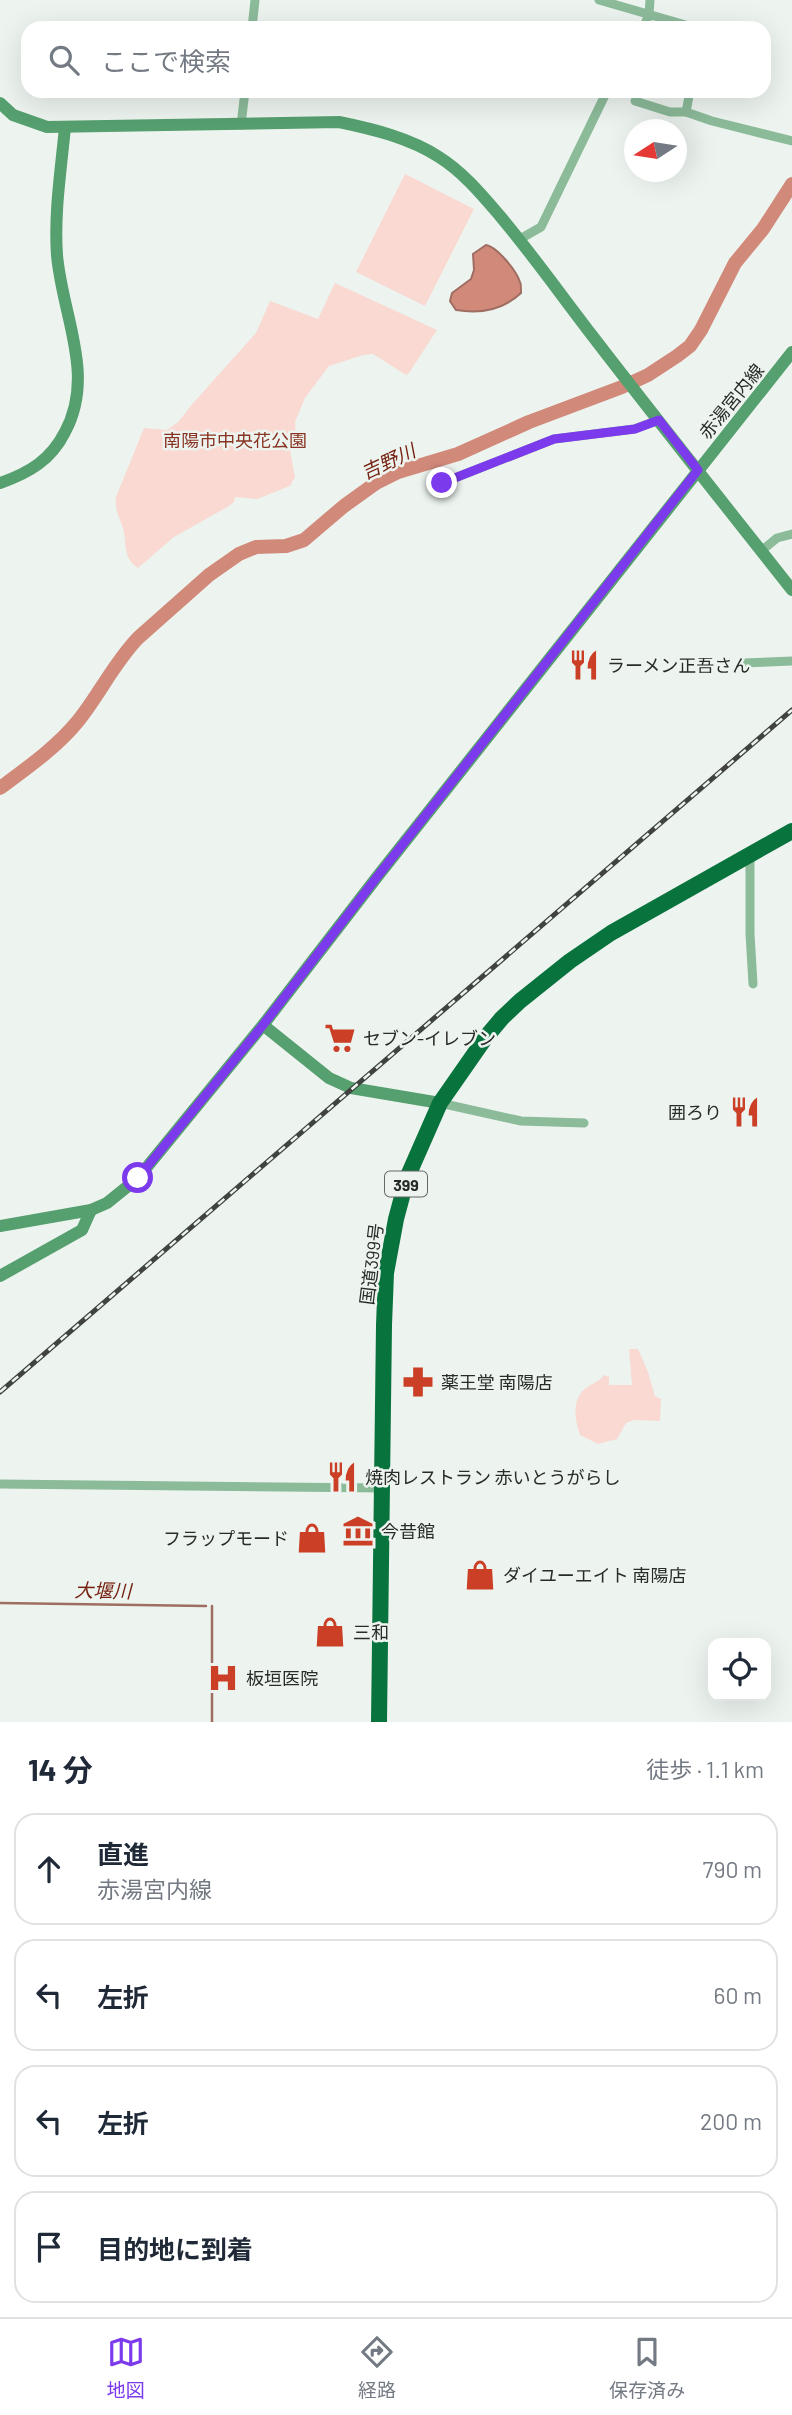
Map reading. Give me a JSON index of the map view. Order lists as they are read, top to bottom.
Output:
{
  "streets": {
    "highway": ["399", "国道399号"],
    "street": ["赤湯宮内線"]
  },
  "water": ["吉野川", "大堰川"],
  "parks": ["南陽市中央花公園"],
  "places": {
    "restaurant": ["ラーメン正吾さん", "囲ろり", "焼肉レストラン 赤いとうがらし"],
    "supermarket": ["セブン-イレブン"],
    "pharmacy": ["薬王堂 南陽店"],
    "museum": ["今昔館"],
    "shop": ["フラップモード", "ダイユーエイト 南陽店", "三和"],
    "hospital": ["板垣医院"]
  },
  "north": "left",
  "page": {
    "search": "ここで検索",
    "heading": ["14 分", "徒歩 · 1.1 km"],
    "list": [
      ["直進", "赤湯宮内線", "790 m"],
      ["左折", "60 m"],
      ["左折", "200 m"],
      "目的地に到着"
    ],
    "nav": ["地図", "経路", "保存済み"]
  }
}
